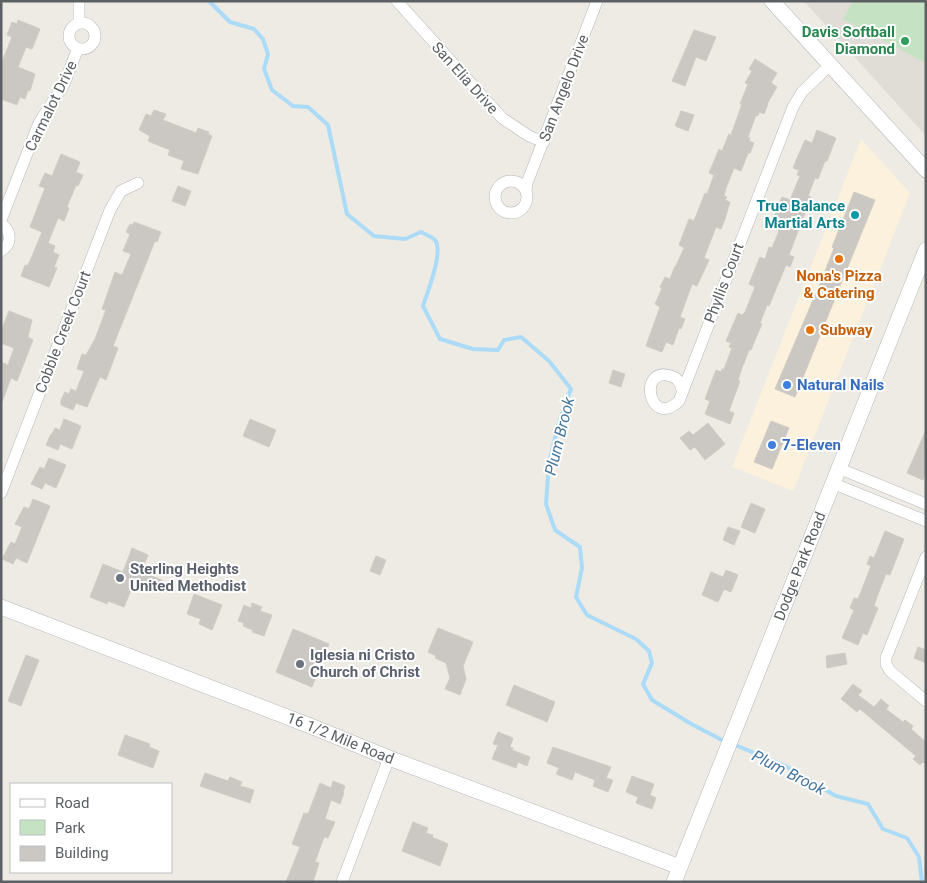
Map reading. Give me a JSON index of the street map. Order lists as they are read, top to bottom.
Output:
{
  "streets": {
    "street": [
      "San Elia Drive",
      "San Angelo Drive",
      "Carmalot Drive",
      "Phyllis Court",
      "Cobble Creek Court",
      "Dodge Park Road",
      "16 1/2 Mile Road"
    ]
  },
  "crossings": [
    ["San Elia Drive", "San Angelo Drive"],
    ["Dodge Park Road", "16 1/2 Mile Road"]
  ],
  "water": ["Plum Brook"],
  "places": [
    "Davis Softball Diamond",
    "True Balance Martial Arts",
    "Nona's Pizza & Catering",
    "Subway",
    "Natural Nails",
    "7-Eleven",
    "Sterling Heights United Methodist",
    "Iglesia ni Cristo Church of Christ"
  ],
  "legend": ["Road", "Park", "Building"]
}
